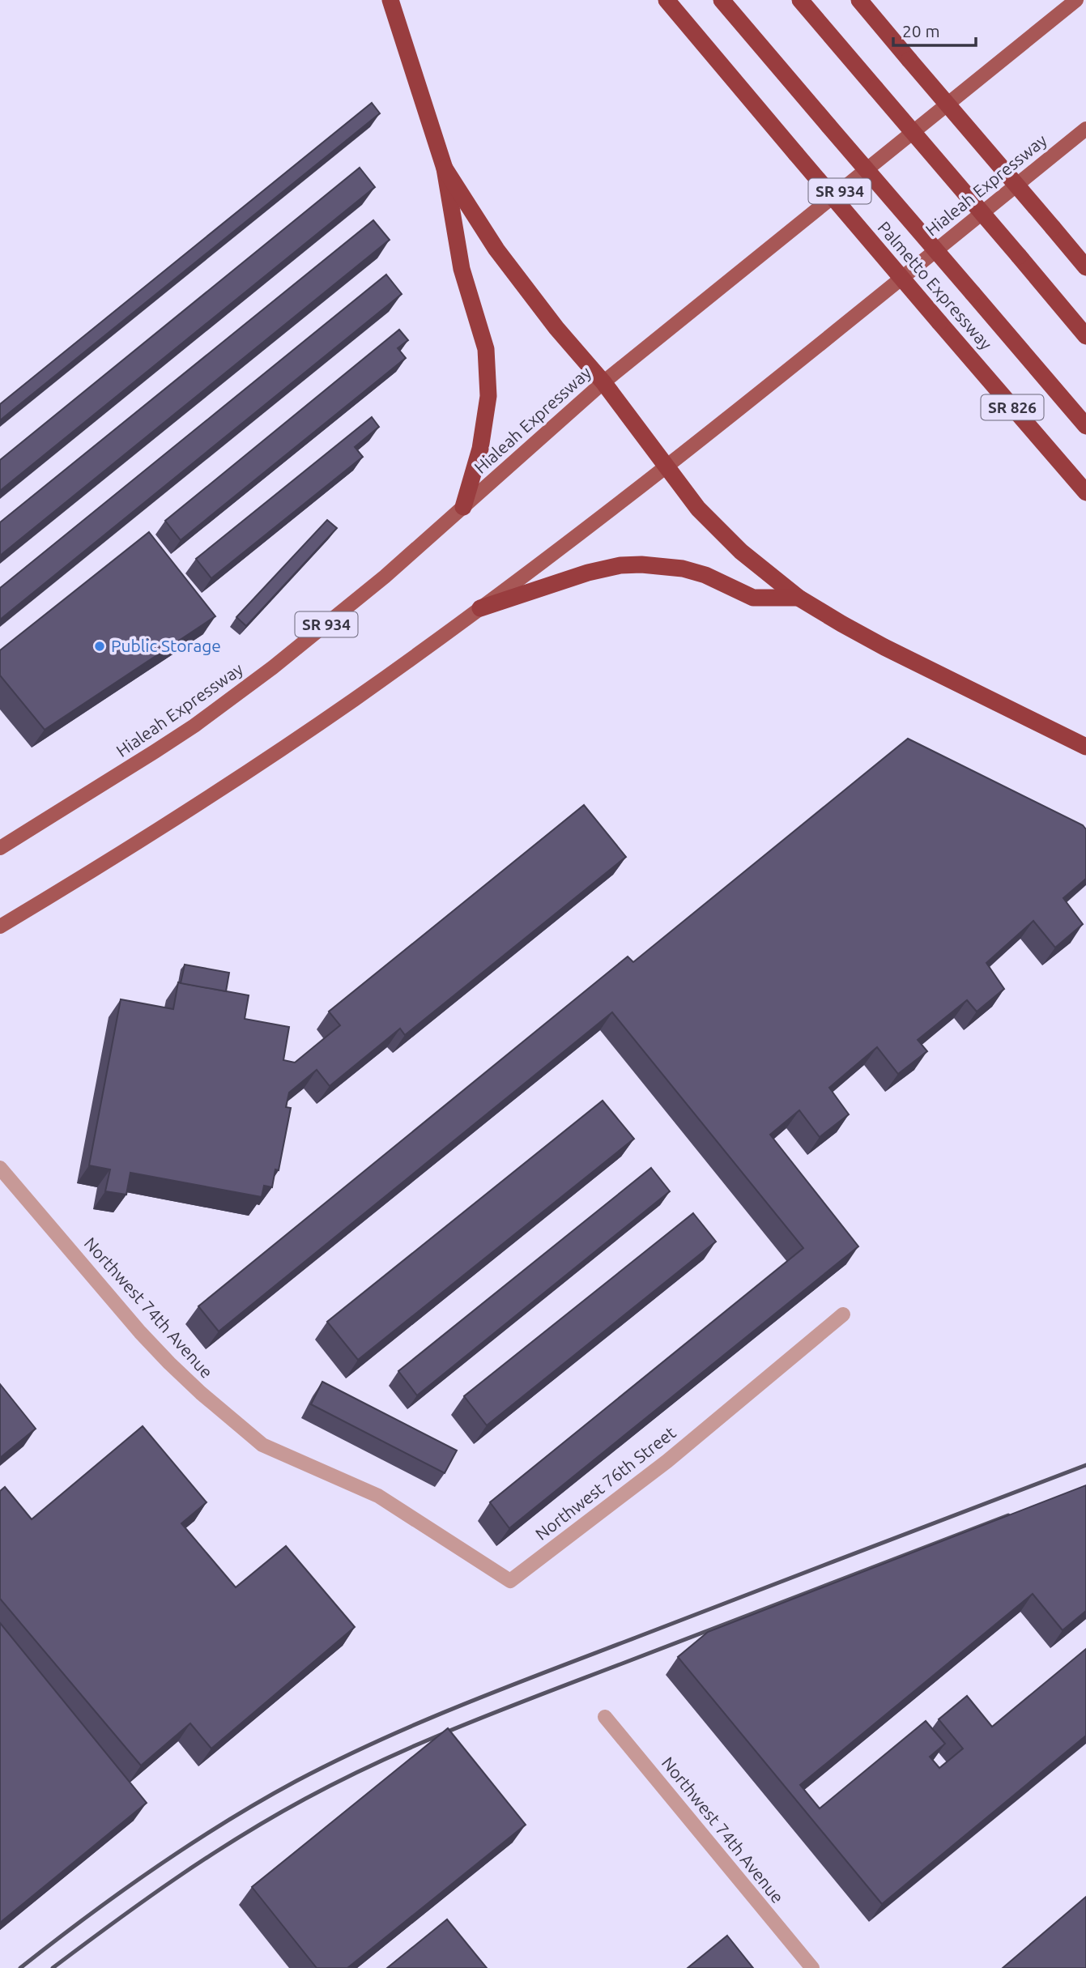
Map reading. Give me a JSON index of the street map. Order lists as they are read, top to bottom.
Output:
{
  "streets": {
    "highway": ["Palmetto Expressway", "SR 826"],
    "main road": ["Hialeah Expressway", "SR 934"],
    "street": ["Northwest 74th Avenue", "Northwest 76th Street"]
  },
  "crossings": [
    ["Northwest 74th Avenue", "Northwest 76th Street"]
  ],
  "places": ["Public Storage"],
  "scale_bar": "20 m"
}
